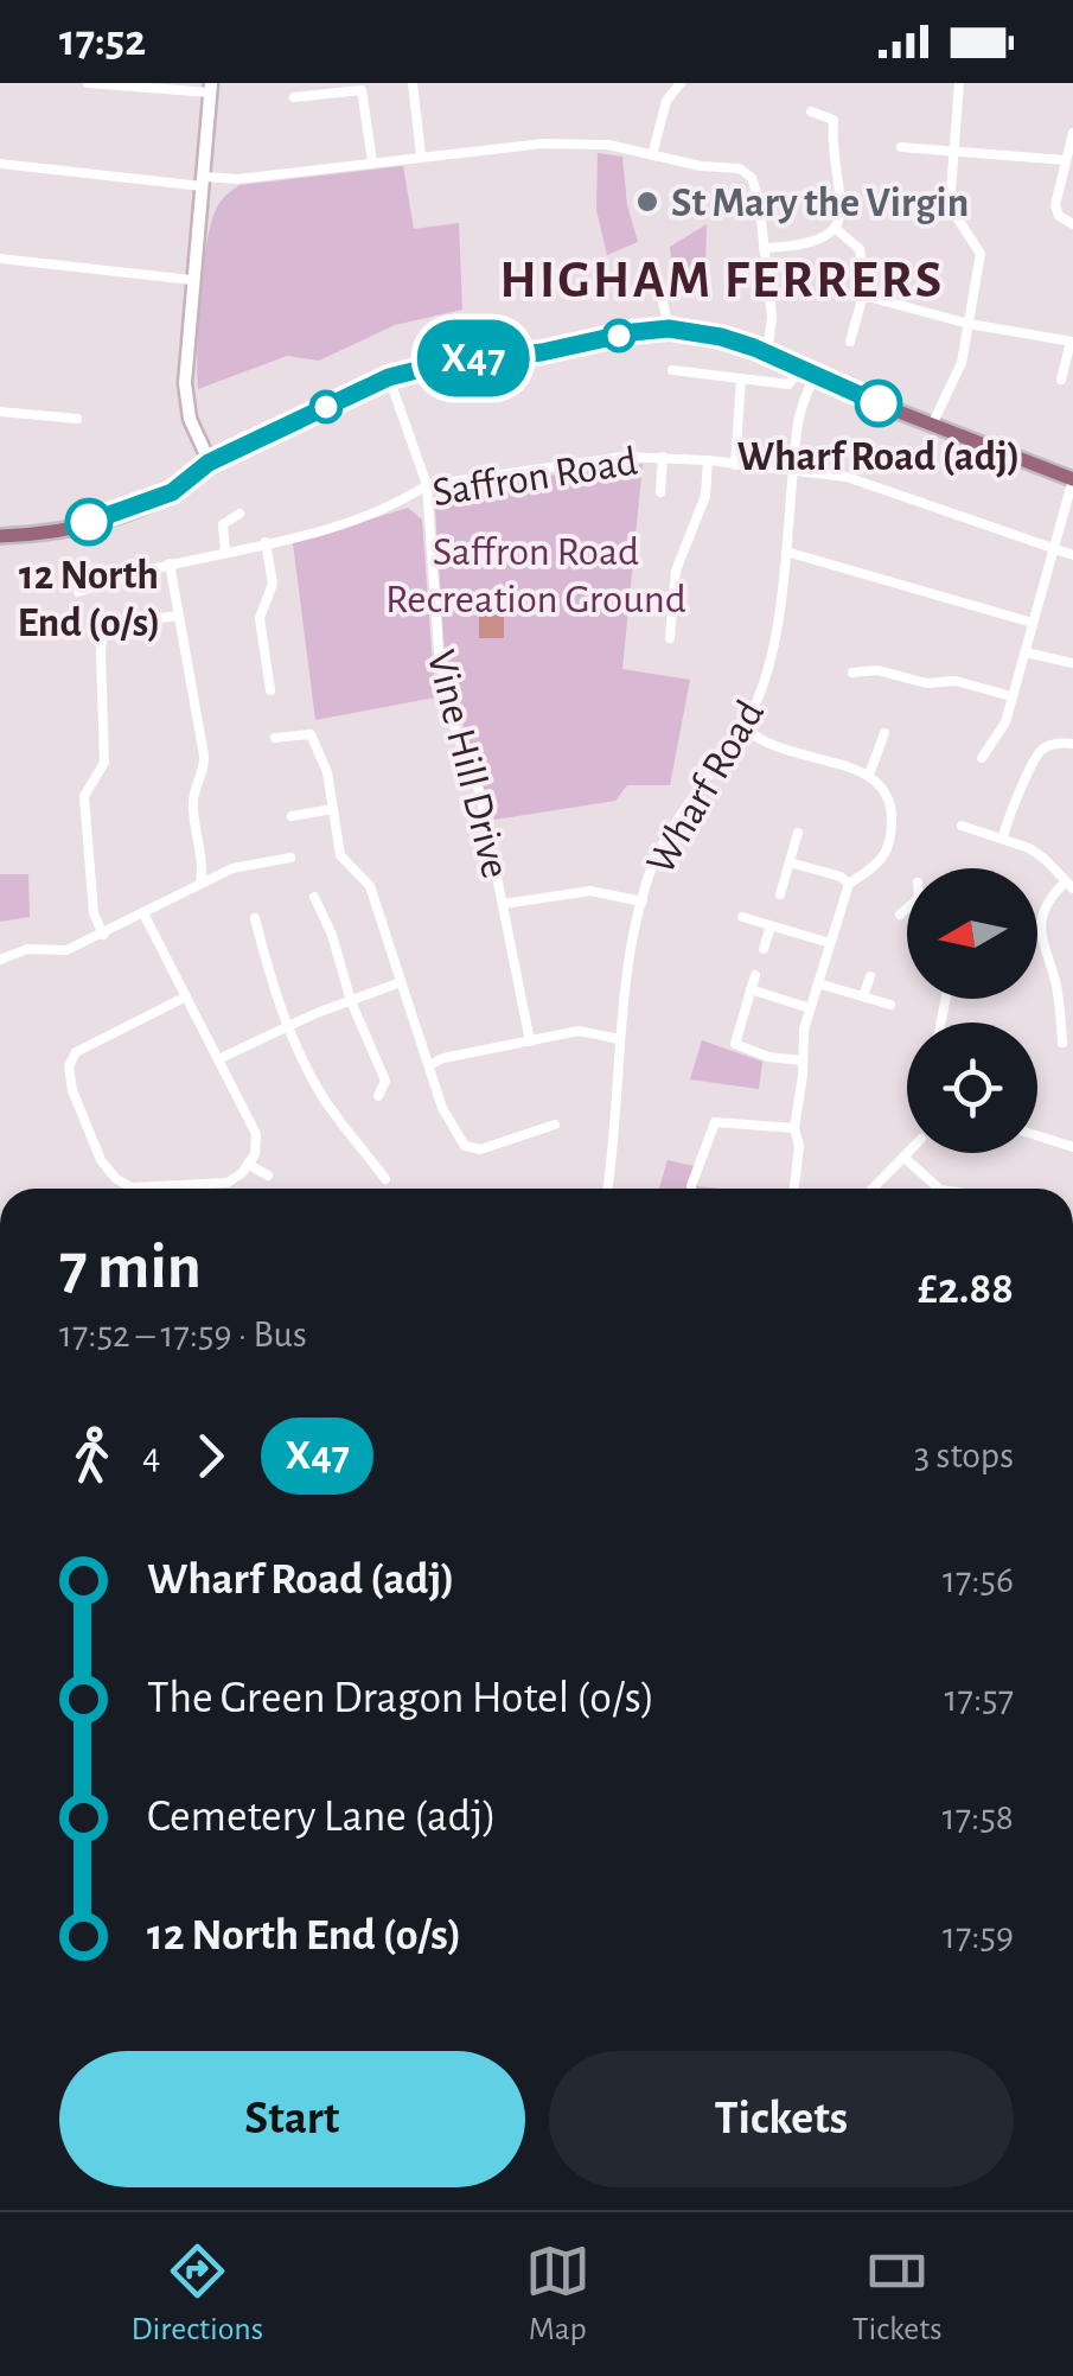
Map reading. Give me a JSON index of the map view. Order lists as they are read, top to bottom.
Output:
{
  "streets": {
    "street": ["Saffron Road", "Vine Hill Drive", "Wharf Road"]
  },
  "crossings": [
    ["Saffron Road", "Vine Hill Drive"],
    ["Saffron Road", "Wharf Road"]
  ],
  "districts": ["HIGHAM FERRERS"],
  "parks": ["Saffron Road Recreation Ground"],
  "places": ["St Mary the Virgin", "Wharf Road (adj)", "12 North End (o/s)"],
  "lines": ["bus line X47"],
  "north": "left",
  "page": {
    "status": "17:52",
    "on_map": "X47",
    "heading": ["7 min", "17:52 – 17:59 · Bus", "£2.88"],
    "legs": ["4", "X47", "3 stops"],
    "list": [
      {
        "name": "Wharf Road (adj)",
        "value": "17:56"
      },
      {
        "name": "The Green Dragon Hotel (o/s)",
        "value": "17:57"
      },
      {
        "name": "Cemetery Lane (adj)",
        "value": "17:58"
      },
      {
        "name": "12 North End (o/s)",
        "value": "17:59"
      }
    ],
    "buttons": ["Start", "Tickets"],
    "tabs": ["Directions", "Map", "Tickets"]
  }
}
